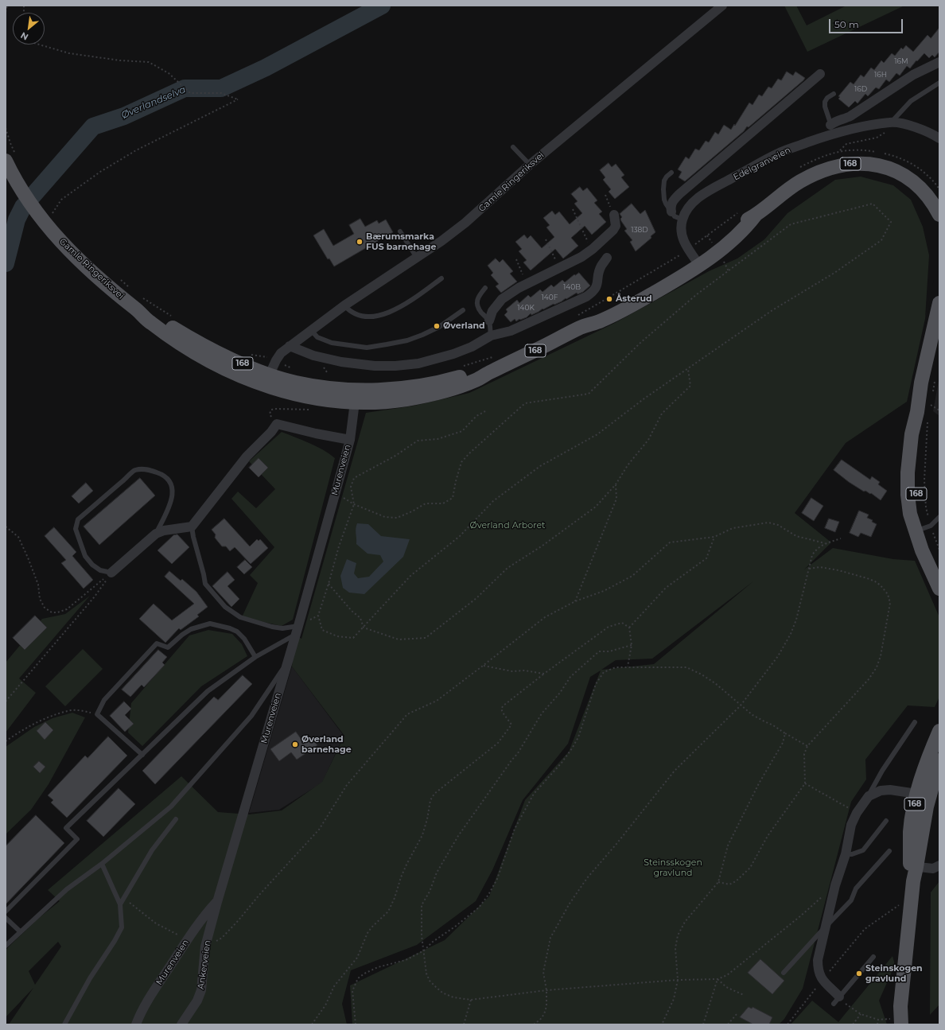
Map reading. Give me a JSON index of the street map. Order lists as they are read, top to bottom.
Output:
{
  "streets": {
    "main road": ["168", "Gamle Ringeriksvei"],
    "street": ["Edelgranveien", "Murenveien", "Ankerveien"]
  },
  "crossings": [
    ["Edelgranveien", "Gamle Ringeriksvei"],
    ["Gamle Ringeriksvei", "Murenveien"],
    ["Murenveien", "Ankerveien"]
  ],
  "water": ["Øverlandselva"],
  "parks": ["Øverland Arboret", "Steinsskogen gravlund"],
  "places": [
    "Bærumsmarka FUS barnehage",
    "Åsterud",
    "Øverland",
    "Øverland barnehage",
    "Steinskogen gravlund"
  ],
  "house_numbers": [
    "16M",
    "16H",
    "16D",
    "138D",
    "140B",
    "140F",
    "140K"
  ],
  "scale_bar": "50 m",
  "north": "bottom left"
}
